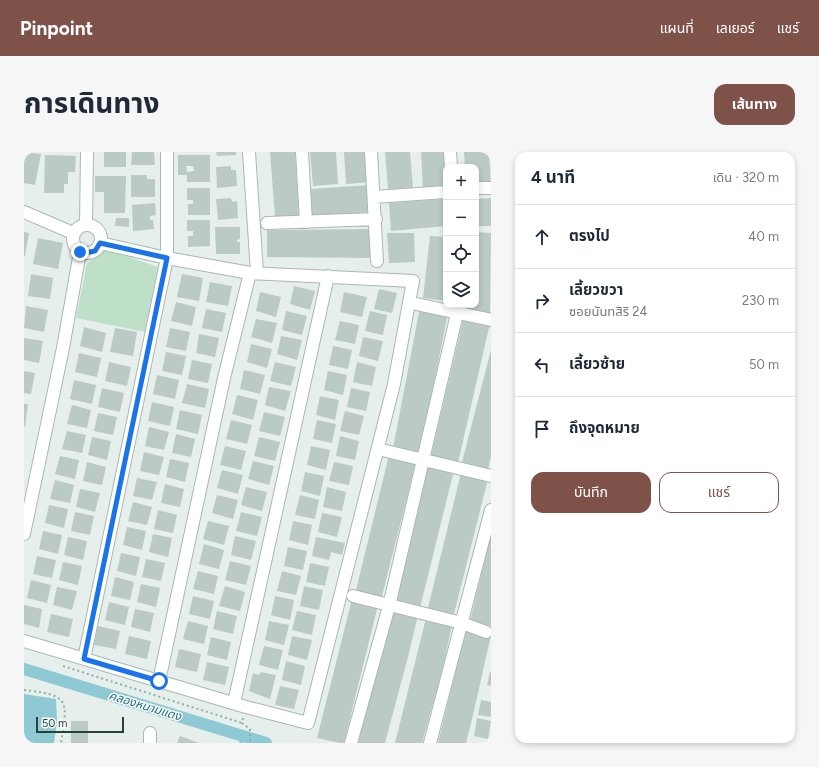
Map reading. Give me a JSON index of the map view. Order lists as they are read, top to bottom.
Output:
{
  "water": ["คลองหนามแดง"],
  "scale_bar": "50 m",
  "page": {
    "header": "Pinpoint",
    "nav": ["แผนที่", "เลเยอร์", "แชร์"],
    "title": "การเดินทาง",
    "buttons": [
      "เส้นทาง",
      ["บันทึก", "แชร์"]
    ],
    "heading": ["4 นาที", "เดิน · 320 m"],
    "map_buttons": ["+", "−"],
    "list": [
      ["ตรงไป", "40 m"],
      ["เลี้ยวขวา", "ซอยนันทสิริ 24", "230 m"],
      ["เลี้ยวซ้าย", "50 m"],
      "ถึงจุดหมาย"
    ],
    "scale": "50 m"
  }
}
